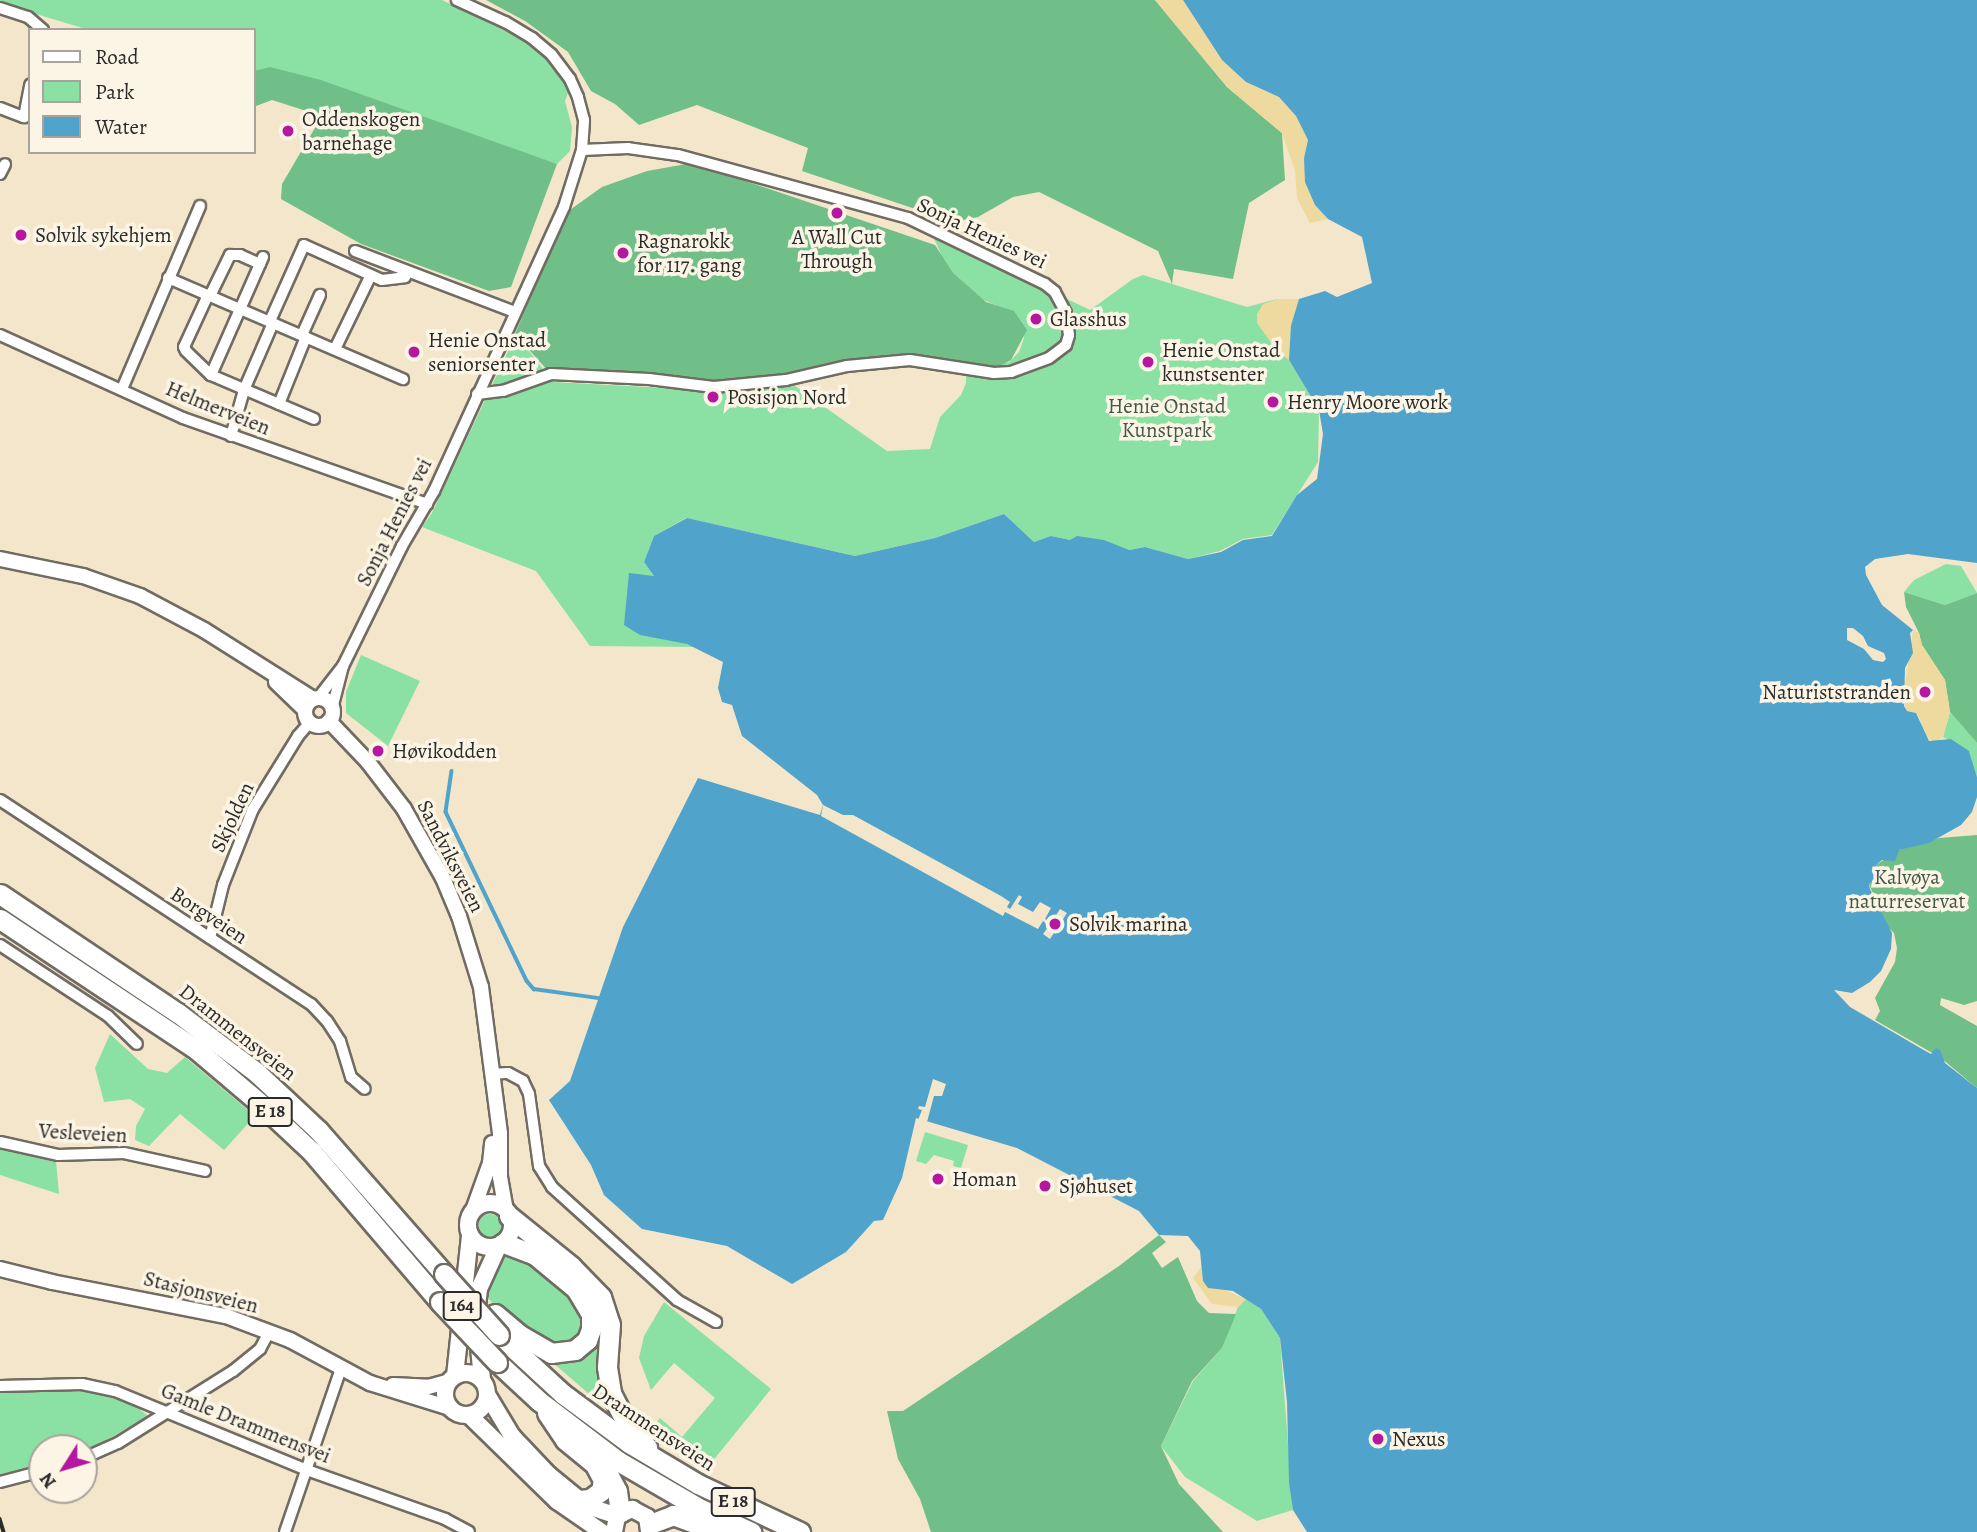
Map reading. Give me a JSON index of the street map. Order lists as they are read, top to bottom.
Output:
{
  "streets": {
    "highway": ["Drammensveien", "E 18"],
    "main road": ["Sandviksveien", "Stasjonsveien", "164"],
    "street": [
      "Sonja Henies vei",
      "Helmerveien",
      "Skjolden",
      "Borgveien",
      "Vesleveien",
      "Gamle Drammensvei"
    ]
  },
  "crossings": [
    ["Sonja Henies vei", "Helmerveien"],
    ["Sonja Henies vei", "Skjolden"],
    ["Sonja Henies vei", "Sandviksveien"],
    ["Skjolden", "Sandviksveien"],
    ["Skjolden", "Borgveien"],
    ["Sandviksveien", "E 18"],
    ["Sandviksveien", "164"],
    ["Drammensveien", "E 18"],
    ["E 18", "164"],
    ["Stasjonsveien", "164"]
  ],
  "parks": ["Henie Onstad Kunstpark", "Kalvøya naturreservat"],
  "places": [
    "Oddenskogen barnehage",
    "A Wall Cut Through",
    "Solvik sykehjem",
    "Ragnarokk for 117. gang",
    "Glasshus",
    "Henie Onstad seniorsenter",
    "Henie Onstad kunstsenter",
    "Posisjon Nord",
    "Henry Moore work",
    "Naturiststranden",
    "Høvikodden",
    "Solvik marina",
    "Homan",
    "Sjøhuset",
    "Nexus"
  ],
  "legend": ["Road", "Park", "Water"],
  "north": "bottom left"
}
